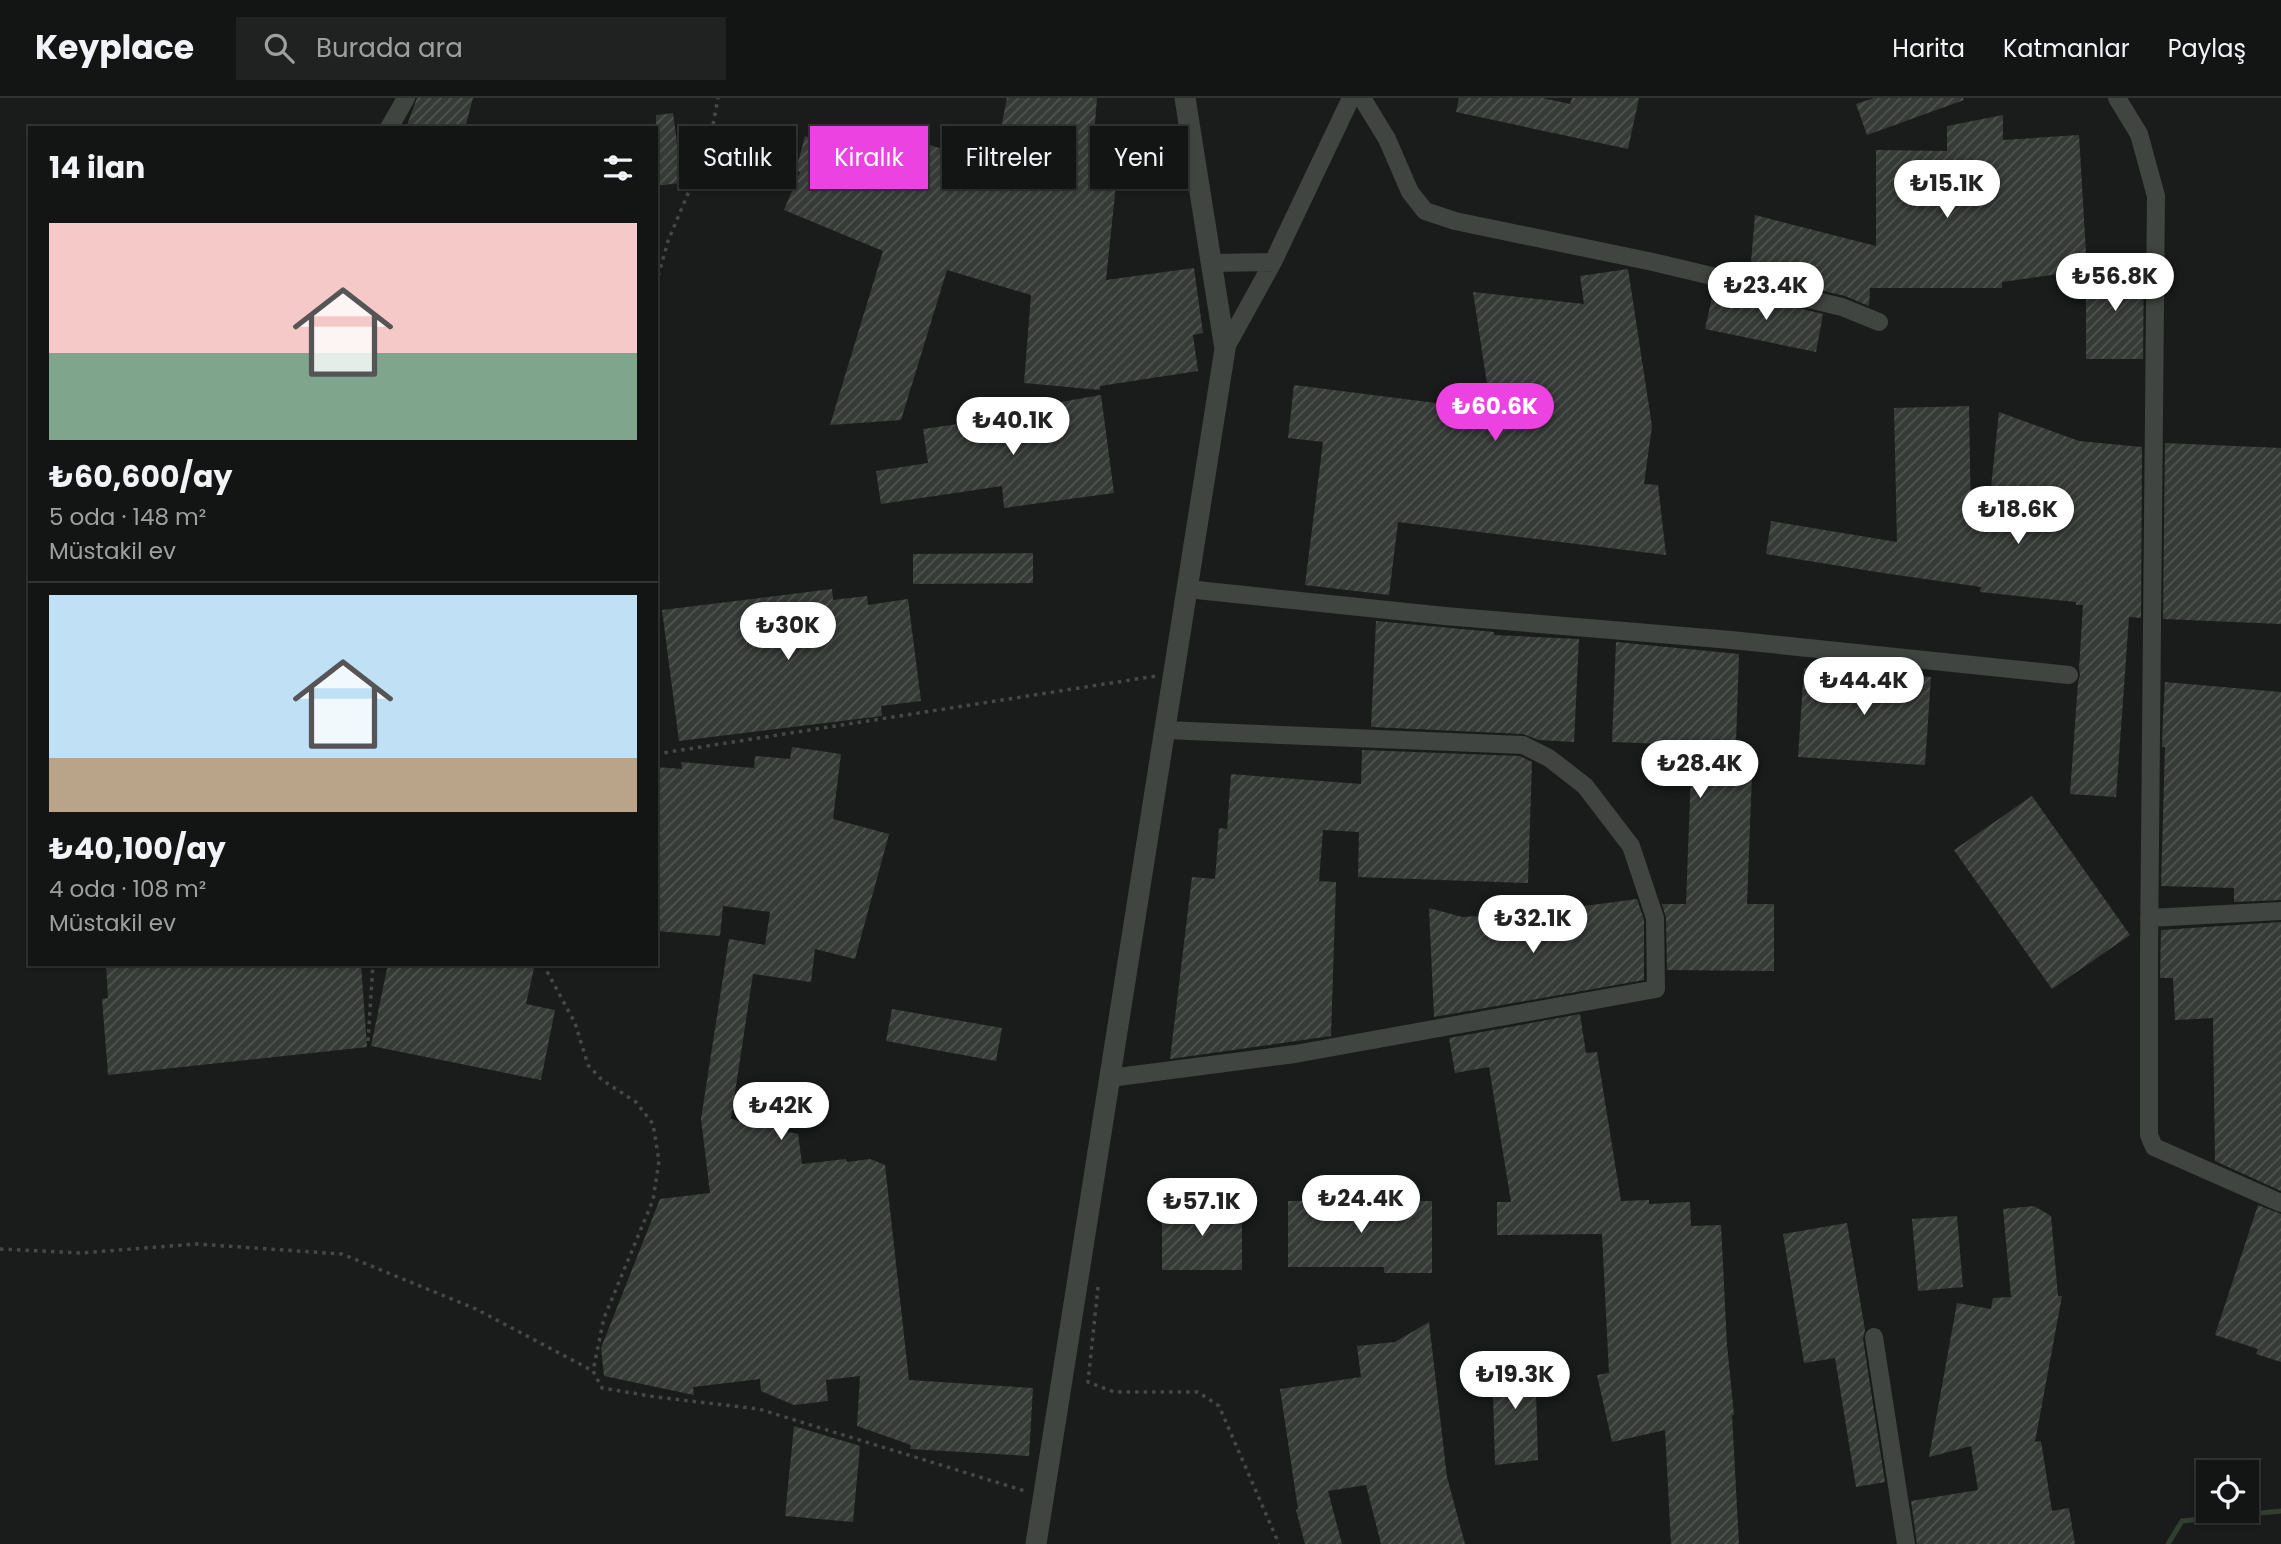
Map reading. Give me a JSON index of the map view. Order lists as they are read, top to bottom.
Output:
{
  "page": {
    "header": "Keyplace",
    "search": "Burada ara",
    "nav": ["Harita", "Katmanlar", "Paylaş"],
    "chip": [
      "Satılık",
      "Kiralık",
      "Filtreler",
      "Yeni"
    ],
    "heading": "14 ilan",
    "price": [
      "₺15.1K",
      "₺56.8K",
      "₺23.4K",
      "₺60.6K",
      "₺40.1K",
      "₺18.6K",
      "₺30K",
      "₺44.4K",
      "₺28.4K",
      "₺32.1K",
      "₺42K",
      "₺24.4K",
      "₺57.1K",
      "₺19.3K"
    ],
    "list": [
      {
        "name": "₺60,600/ay",
        "note": "5 oda · 148 m² · Müstakil ev"
      },
      {
        "name": "₺40,100/ay",
        "note": "4 oda · 108 m² · Müstakil ev"
      }
    ]
  }
}
